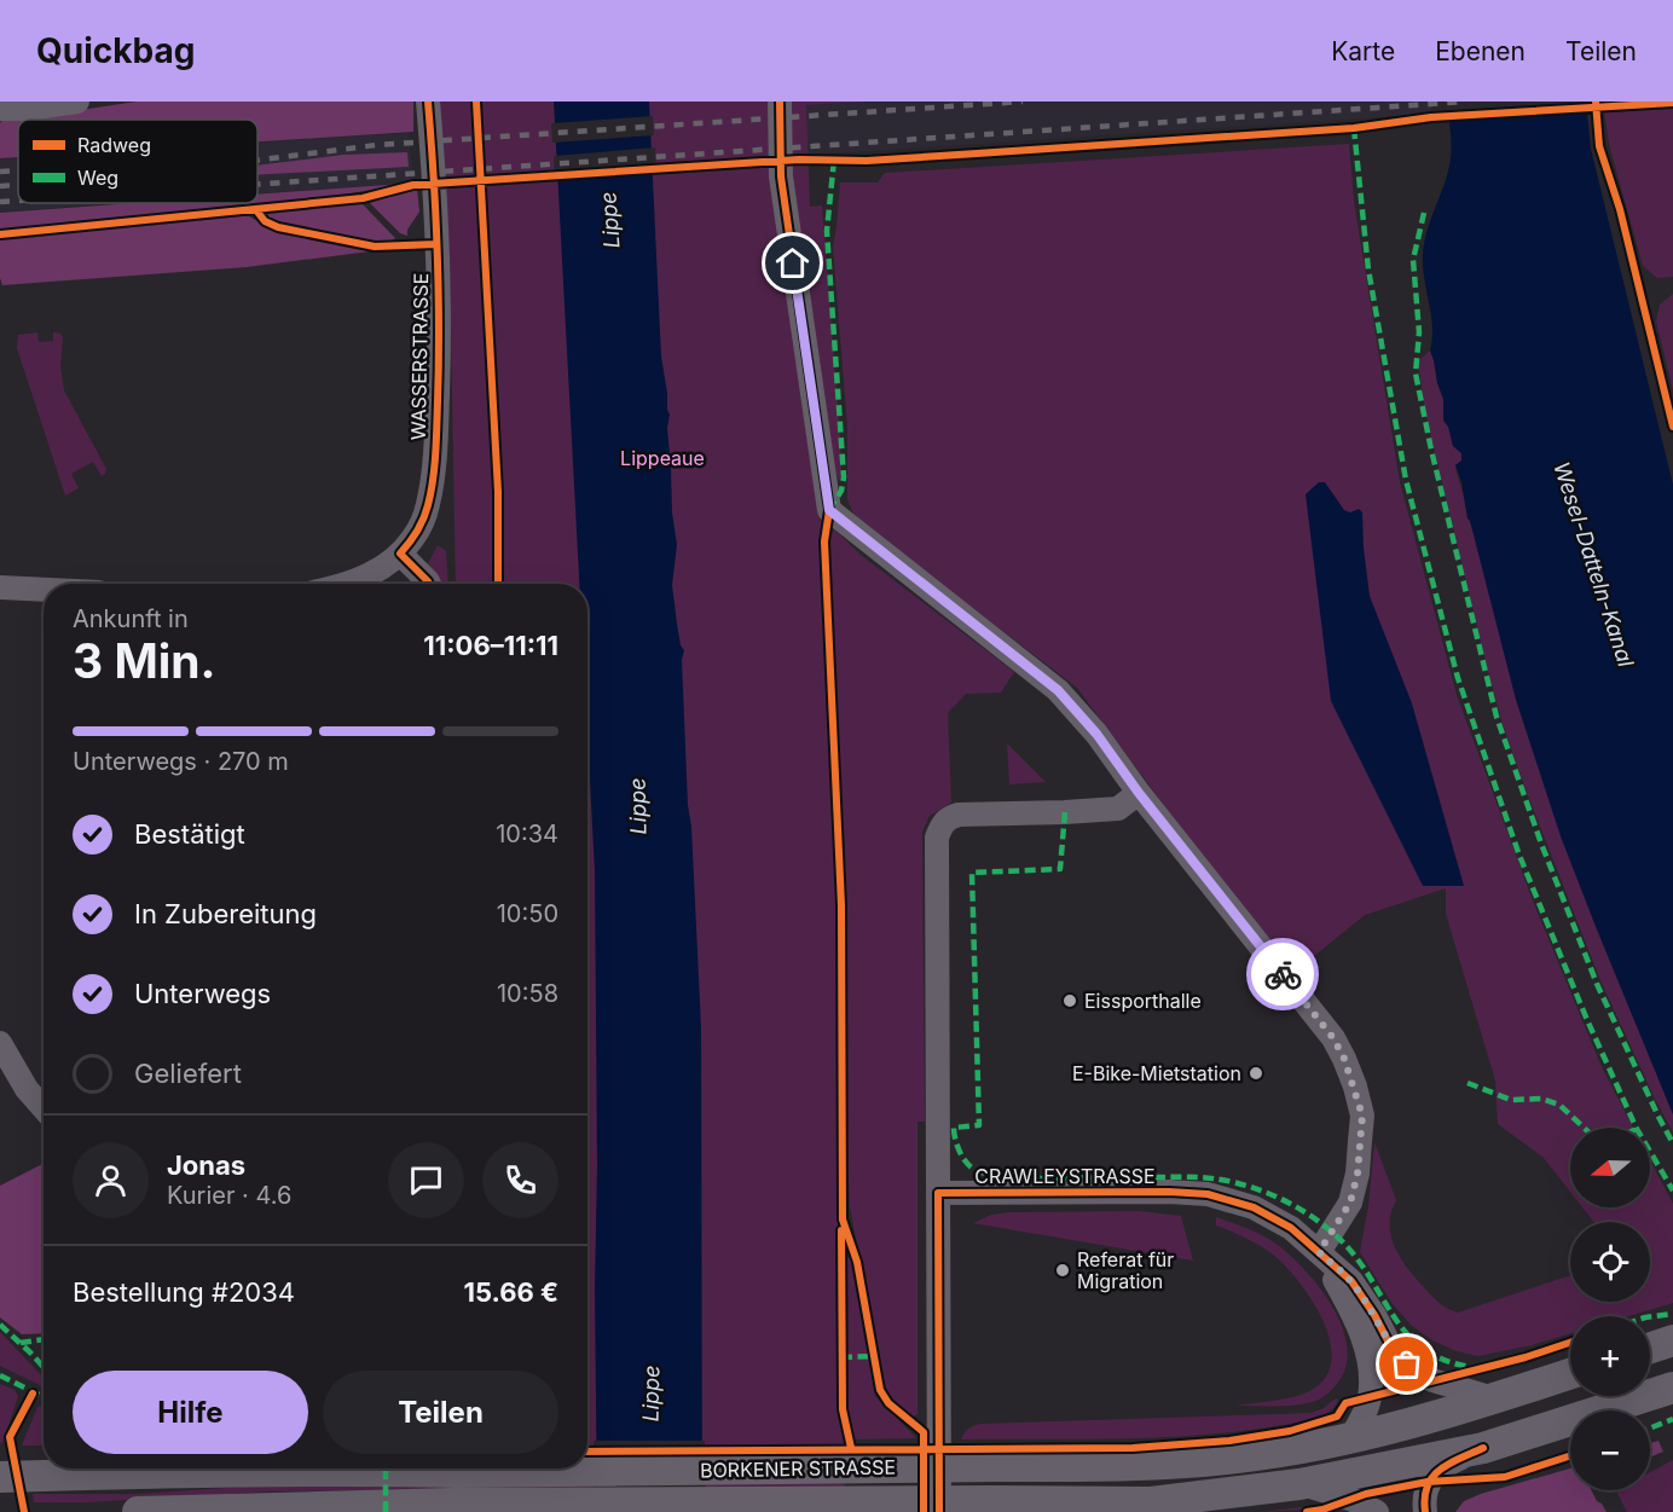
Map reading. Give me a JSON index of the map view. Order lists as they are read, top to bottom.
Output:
{
  "streets": {
    "main road": ["BORKENER STRASSE"],
    "street": ["WASSERSTRASSE", "CRAWLEYSTRASSE"]
  },
  "crossings": [
    ["CRAWLEYSTRASSE", "BORKENER STRASSE"]
  ],
  "water": ["Lippe", "Wesel-Datteln-Kanal"],
  "parks": ["Lippeaue"],
  "places": ["Eissporthalle", "E-Bike-Mietstation", "Referat für Migration"],
  "legend": ["Radweg", "Weg"],
  "north": "left",
  "page": {
    "header": "Quickbag",
    "nav": ["Karte", "Ebenen", "Teilen"],
    "heading": ["3 Min.", "Ankunft in", "11:06–11:11"],
    "panel": [
      "Jonas",
      "Kurier · 4.6",
      "Bestellung #2034",
      "15.66 €"
    ],
    "bar": "Unterwegs · 270 m",
    "list": [
      ["Bestätigt", "10:34"],
      ["In Zubereitung", "10:50"],
      ["Unterwegs", "10:58"],
      "Geliefert"
    ],
    "map_buttons": ["+", "−"],
    "buttons": ["Hilfe", "Teilen"]
  }
}
